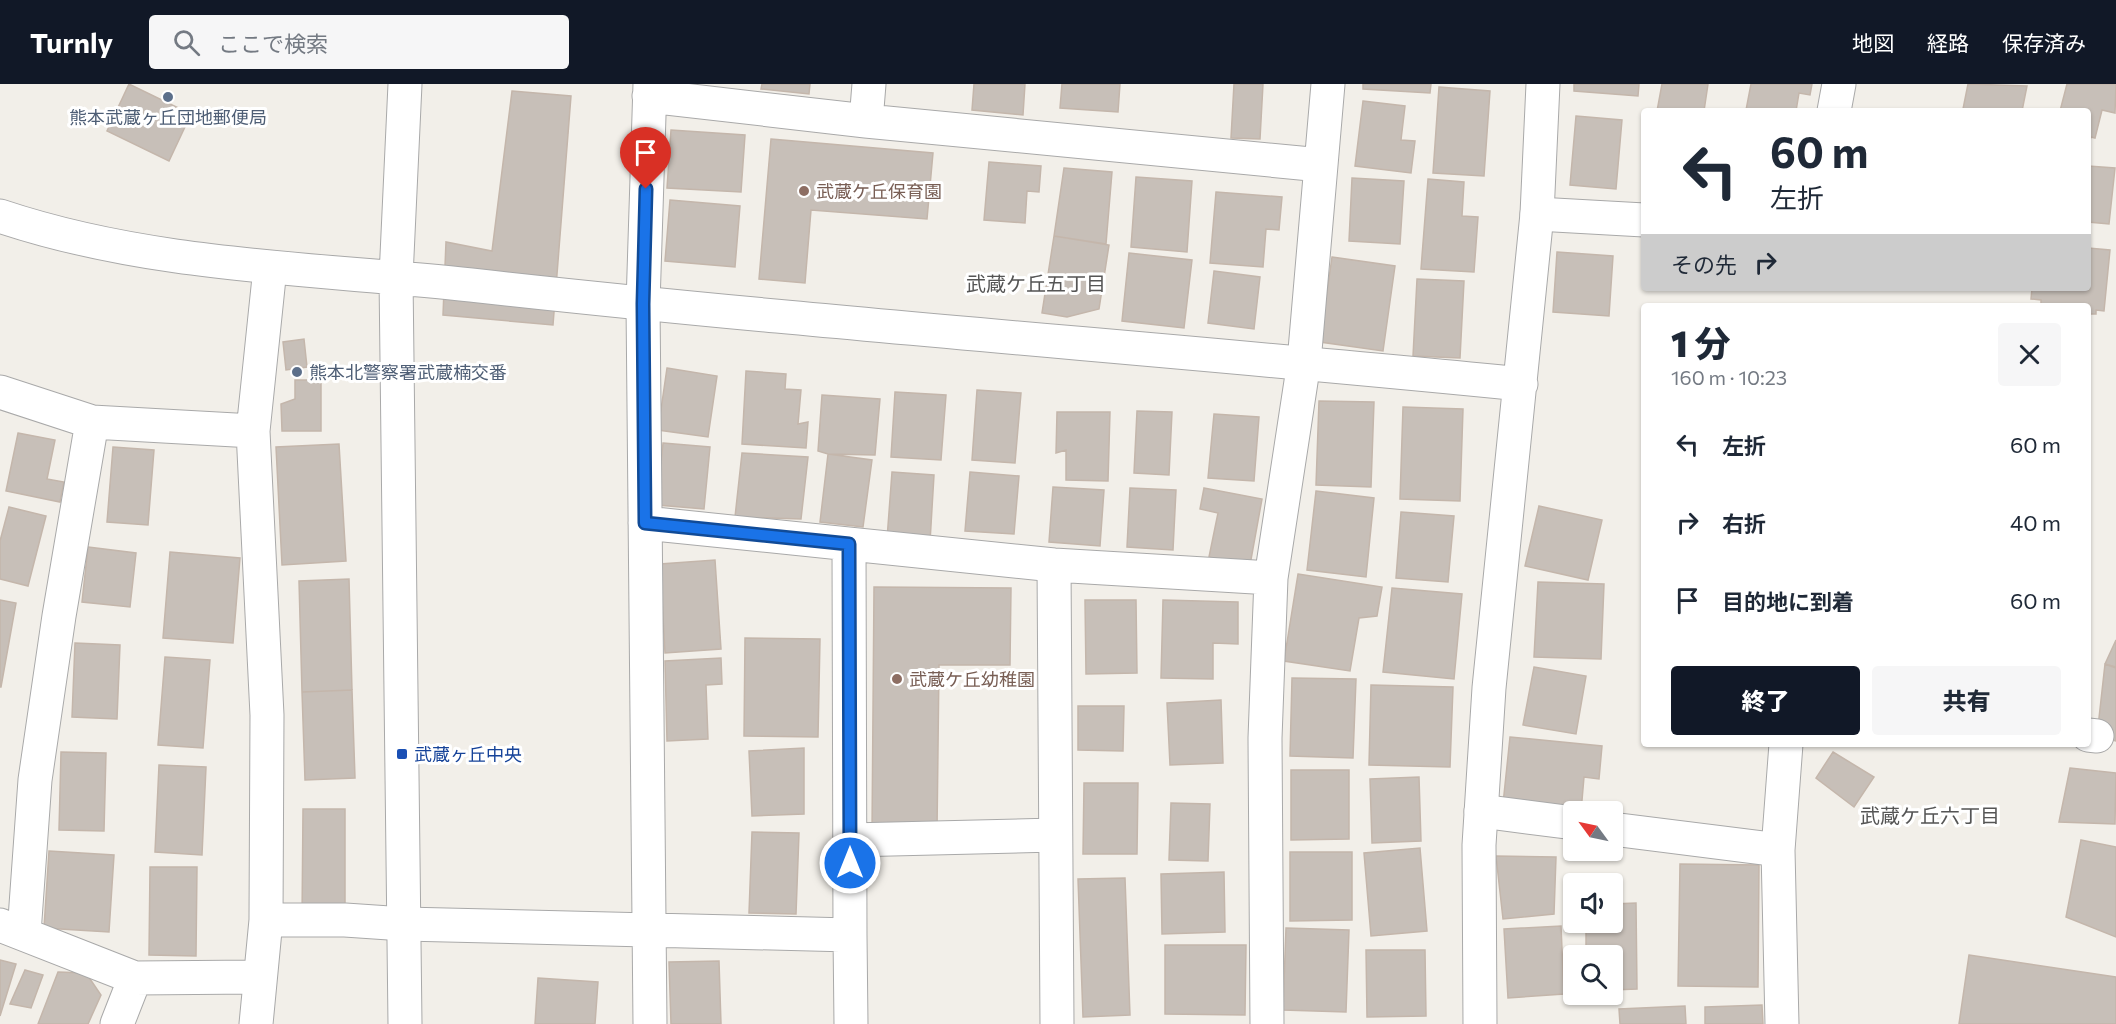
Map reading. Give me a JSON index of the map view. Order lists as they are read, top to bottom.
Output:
{
  "districts": ["武蔵ケ丘五丁目", "武蔵ケ丘六丁目"],
  "places": {
    "other": [
      "熊本武蔵ヶ丘団地郵便局",
      "武蔵ケ丘保育園",
      "熊本北警察署武蔵楠交番",
      "武蔵ケ丘幼稚園"
    ],
    "transit": ["武蔵ヶ丘中央"]
  },
  "north": "top left",
  "page": {
    "header": "Turnly",
    "search": "ここで検索",
    "nav": ["地図", "経路", "保存済み"],
    "turn": ["60 m", "左折"],
    "then": "その先",
    "heading": ["1 分", "160 m · 10:23"],
    "list": [
      {
        "name": "左折",
        "value": "60 m"
      },
      {
        "name": "右折",
        "value": "40 m"
      },
      {
        "name": "目的地に到着",
        "value": "60 m"
      }
    ],
    "buttons": ["終了", "共有"]
  }
}
